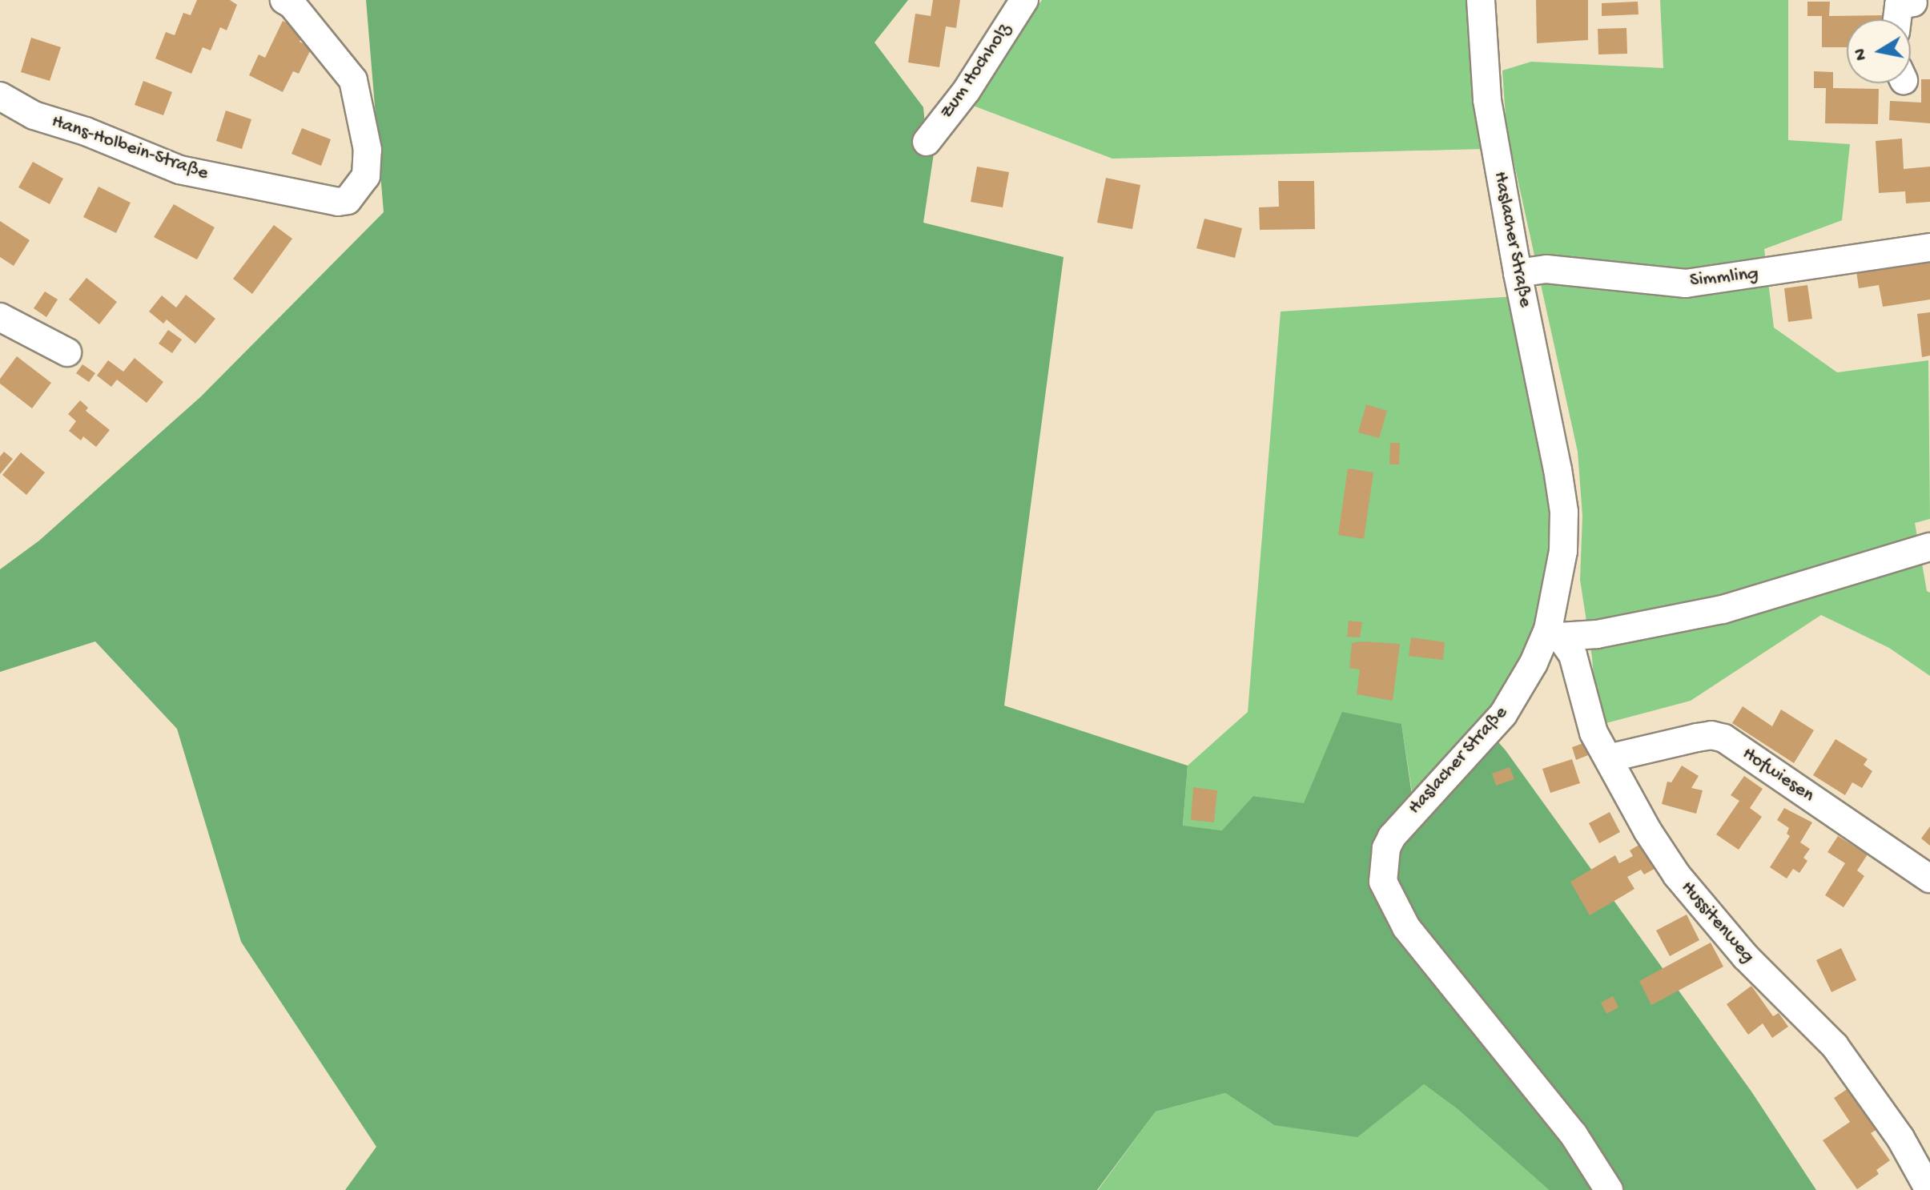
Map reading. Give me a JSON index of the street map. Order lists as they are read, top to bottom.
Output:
{
  "streets": {
    "street": [
      "Zum Hochholz",
      "Hans-Holbein-Straße",
      "Haslacher Straße",
      "Simmling",
      "Hofwiesen",
      "Hussitenweg"
    ]
  },
  "crossings": [
    ["Haslacher Straße", "Simmling"],
    ["Haslacher Straße", "Hussitenweg"],
    ["Hofwiesen", "Hussitenweg"]
  ],
  "north": "left"
}
